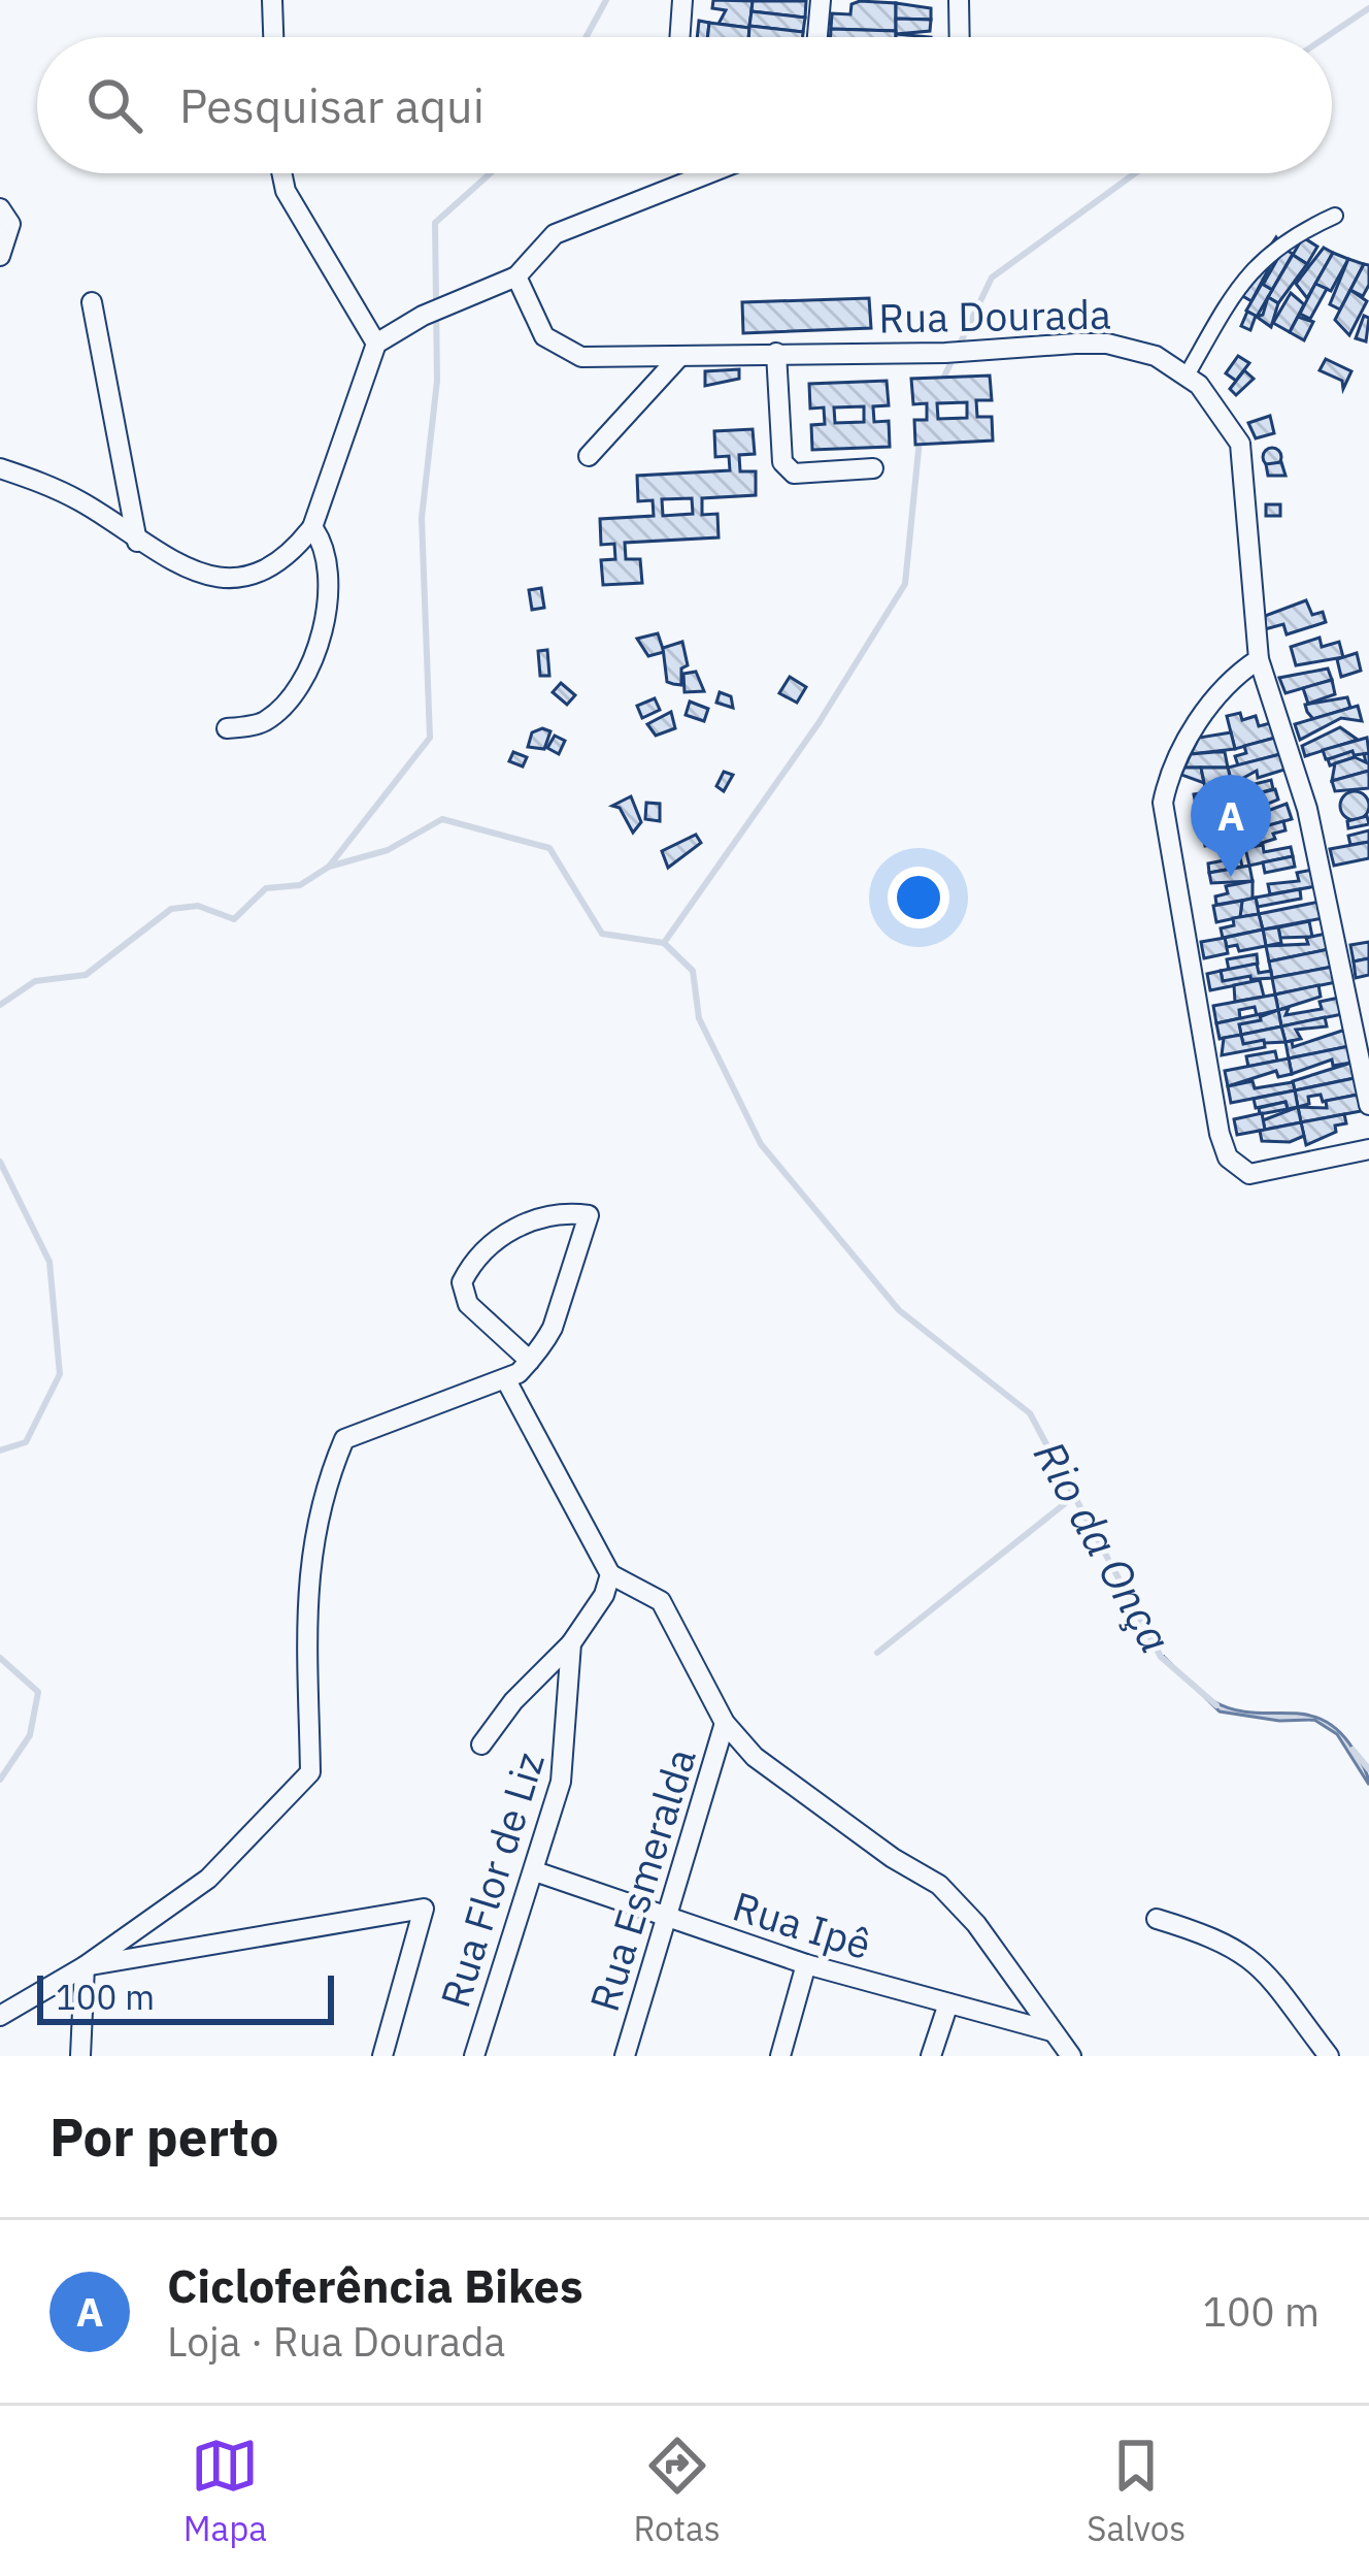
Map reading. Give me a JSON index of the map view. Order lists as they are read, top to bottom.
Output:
{
  "streets": {
    "street": [
      "Rua Dourada",
      "Rua Flor de Liz",
      "Rua Esmeralda",
      "Rua Ipê"
    ]
  },
  "crossings": [
    ["Rua Flor de Liz", "Rua Ipê"],
    ["Rua Esmeralda", "Rua Ipê"]
  ],
  "water": ["Rio da Onça"],
  "scale_bar": "100 m",
  "page": {
    "search": "Pesquisar aqui",
    "pins": "A",
    "scale": "100 m",
    "heading": "Por perto",
    "list": [
      {
        "mark": "A",
        "name": "Cicloferência Bikes",
        "note": "Loja · Rua Dourada",
        "value": "100 m"
      }
    ],
    "nav": ["Mapa", "Rotas", "Salvos"]
  }
}
